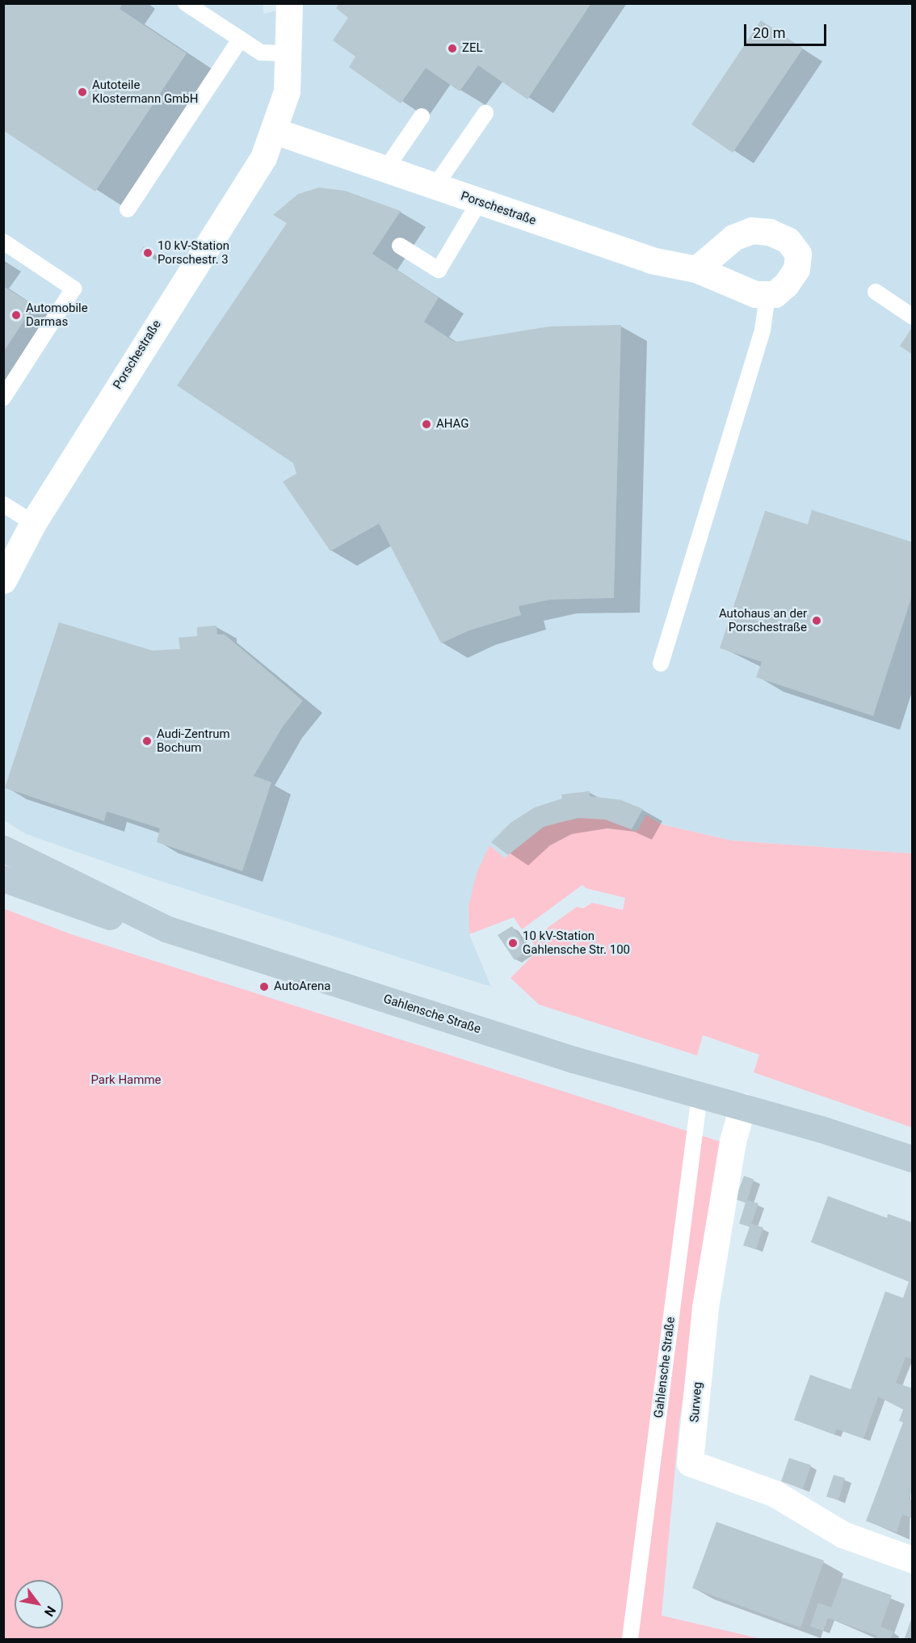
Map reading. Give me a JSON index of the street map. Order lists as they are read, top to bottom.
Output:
{
  "streets": {
    "street": ["Porschestraße", "Gahlensche Straße", "Surweg"]
  },
  "crossings": [
    ["Gahlensche Straße", "Surweg"]
  ],
  "parks": ["Park Hamme"],
  "places": [
    "ZEL",
    "Autoteile Klostermann GmbH",
    "10 kV-Station Porschestr. 3",
    "Automobile Darmas",
    "AHAG",
    "Autohaus an der Porschestraße",
    "Audi-Zentrum Bochum",
    "10 kV-Station Gahlensche Str. 100",
    "AutoArena"
  ],
  "scale_bar": "20 m",
  "north": "bottom right"
}
